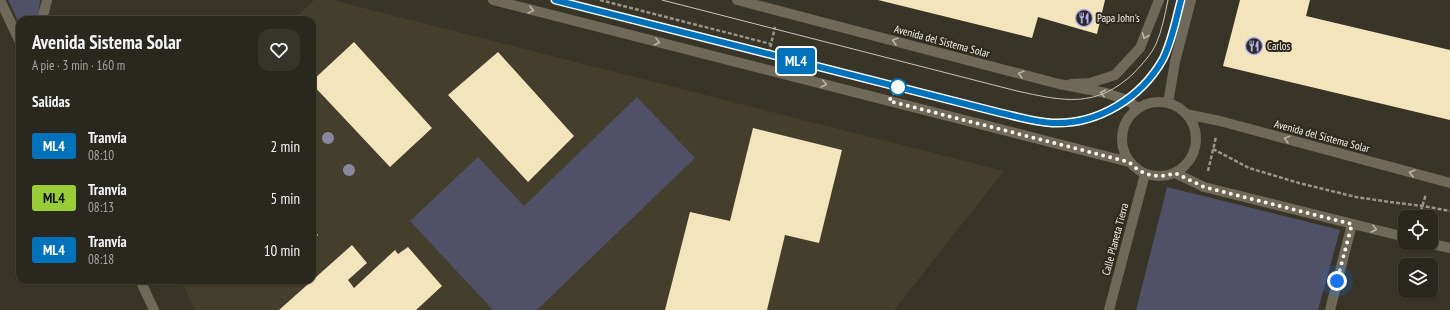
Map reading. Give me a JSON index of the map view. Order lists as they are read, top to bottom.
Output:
{
  "streets": {
    "street": ["Avenida del Sistema Solar", "Calle Planeta Tierra"]
  },
  "crossings": [
    ["Avenida del Sistema Solar", "Calle Planeta Tierra"]
  ],
  "places": {
    "restaurant": ["Papa John's", "Carlos"]
  },
  "lines": ["tram line ML4"],
  "page": {
    "on_map": "ML4",
    "heading": [
      ["Avenida Sistema Solar", "A pie · 3 min · 160 m"],
      "Salidas"
    ],
    "list": [
      {
        "mark": "ML4",
        "name": "Tranvía",
        "note": "08:10",
        "value": "2 min"
      },
      {
        "mark": "ML4",
        "name": "Tranvía",
        "note": "08:13",
        "value": "5 min"
      },
      {
        "mark": "ML4",
        "name": "Tranvía",
        "note": "08:18",
        "value": "10 min"
      }
    ]
  }
}
